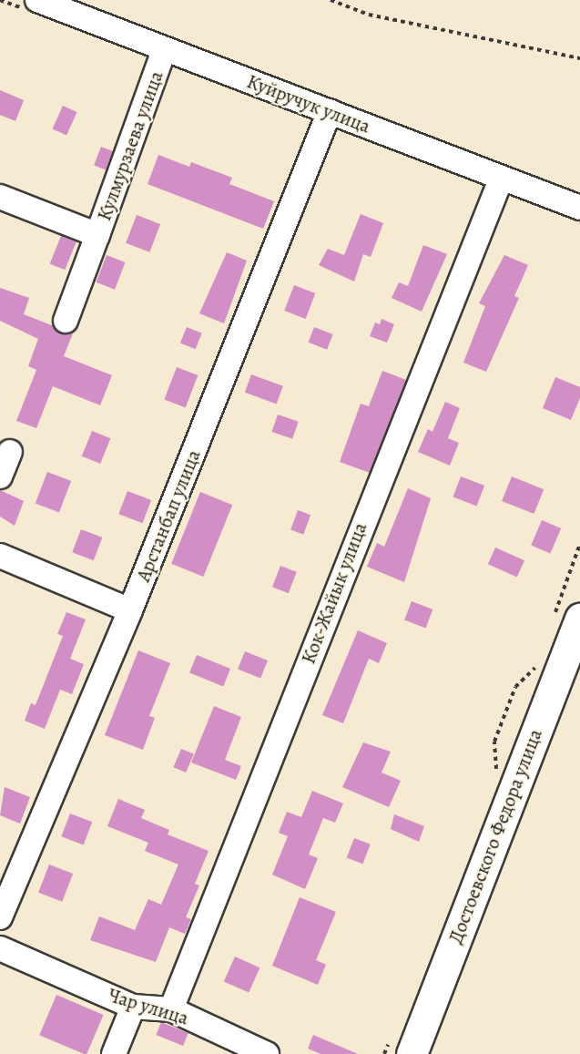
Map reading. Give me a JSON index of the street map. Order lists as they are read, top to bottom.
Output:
{
  "streets": {
    "main road": ["Достоевского Федора улица"],
    "street": [
      "Куйручук улица",
      "Кулмурзаева улица",
      "Арстанбап улица",
      "Кок-Жайык улица",
      "Чар улица"
    ]
  },
  "crossings": [
    ["Куйручук улица", "Кулмурзаева улица"],
    ["Куйручук улица", "Арстанбап улица"],
    ["Куйручук улица", "Кок-Жайык улица"],
    ["Кок-Жайык улица", "Чар улица"]
  ]
}
